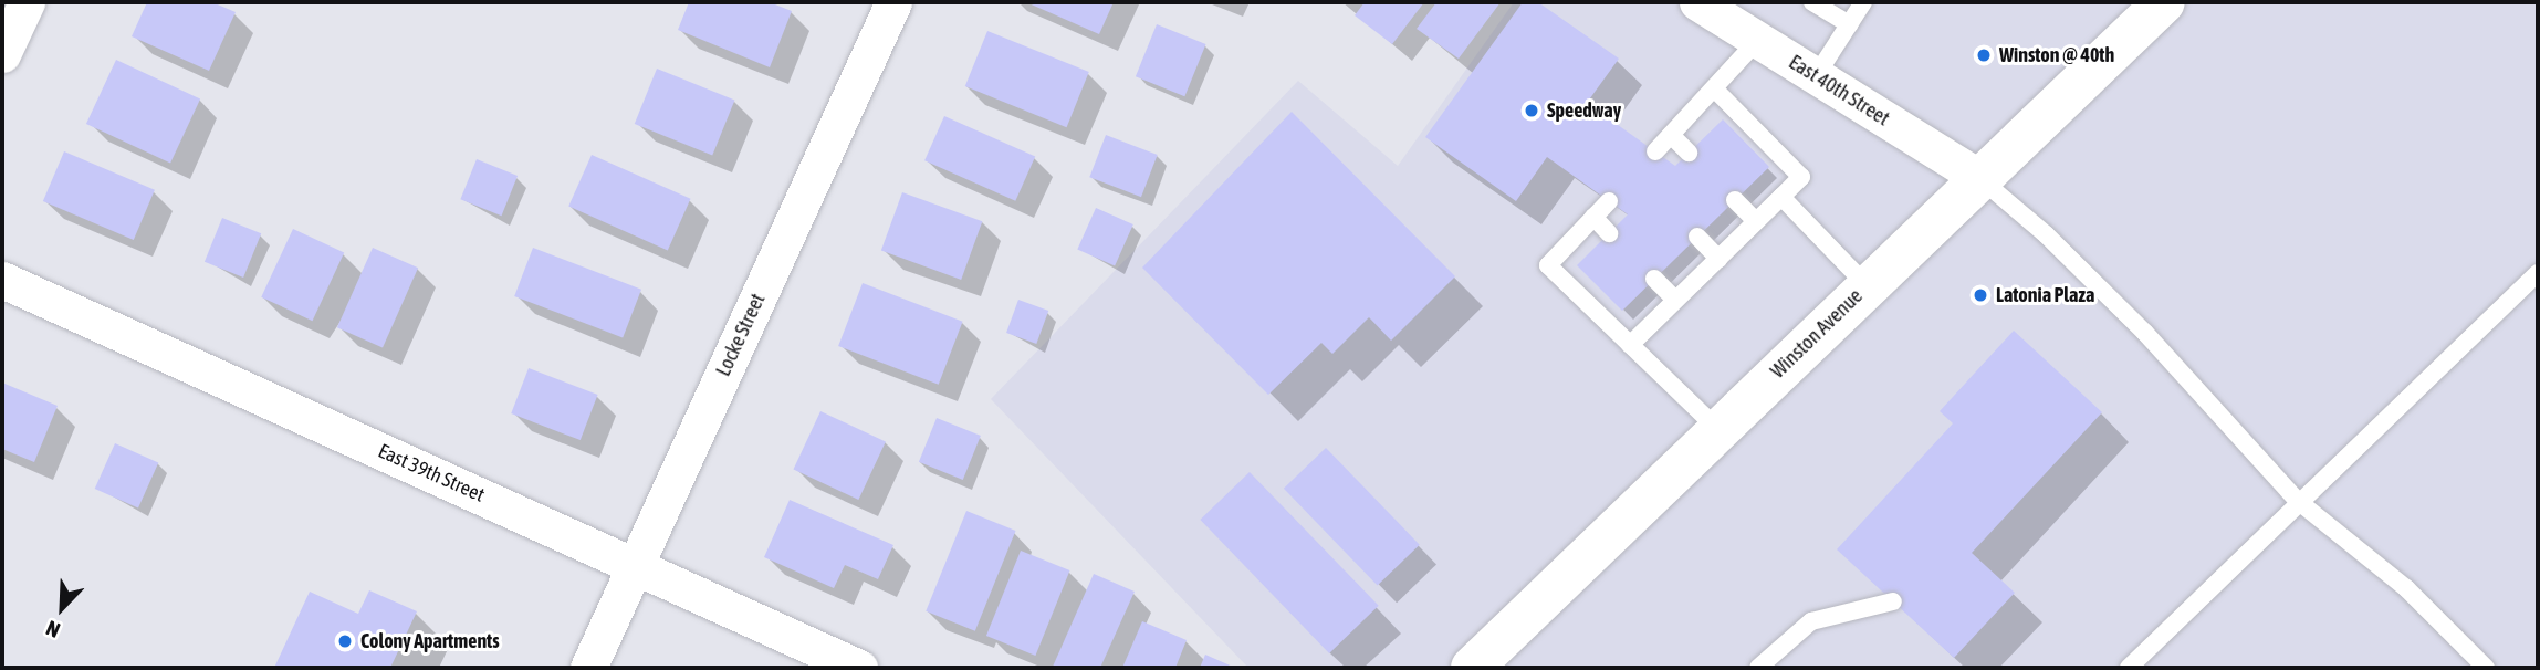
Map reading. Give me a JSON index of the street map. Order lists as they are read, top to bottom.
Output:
{
  "streets": {
    "main road": ["Winston Avenue"],
    "street": ["East 40th Street", "Locke Street", "East 39th Street"]
  },
  "crossings": [
    ["East 40th Street", "Winston Avenue"],
    ["Locke Street", "East 39th Street"]
  ],
  "places": [
    "Winston @ 40th",
    "Speedway",
    "Latonia Plaza",
    "Colony Apartments"
  ],
  "north": "bottom left"
}
